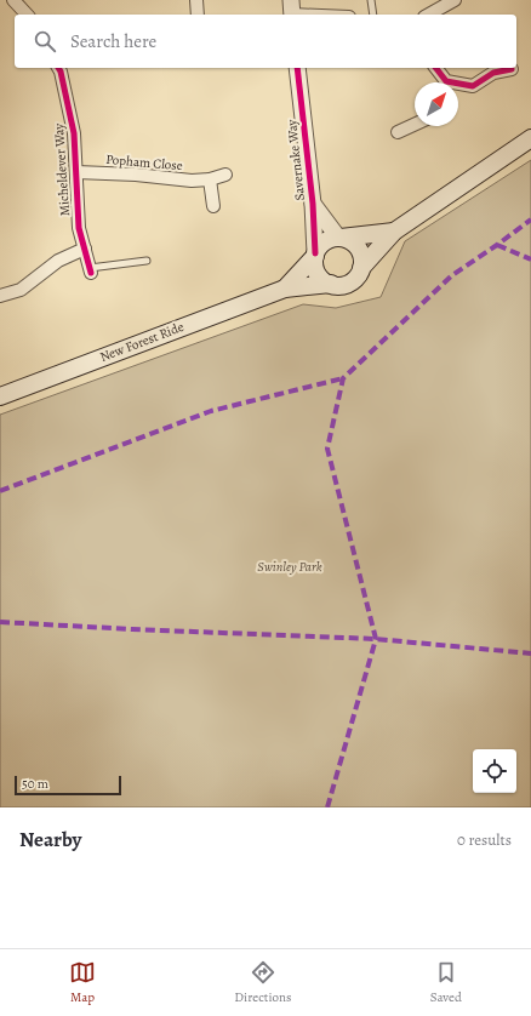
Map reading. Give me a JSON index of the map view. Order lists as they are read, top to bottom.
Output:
{
  "streets": {
    "main road": ["New Forest Ride"],
    "street": ["Savernake Way", "Popham Close", "Micheldever Way"]
  },
  "crossings": [
    ["Savernake Way", "New Forest Ride"],
    ["Popham Close", "Micheldever Way"]
  ],
  "parks": ["Swinley Park"],
  "scale_bar": "50 m",
  "north": "top right",
  "page": {
    "search": "Search here",
    "scale": "50 m",
    "heading": ["Nearby", "0 results"],
    "nav": ["Map", "Directions", "Saved"]
  }
}
